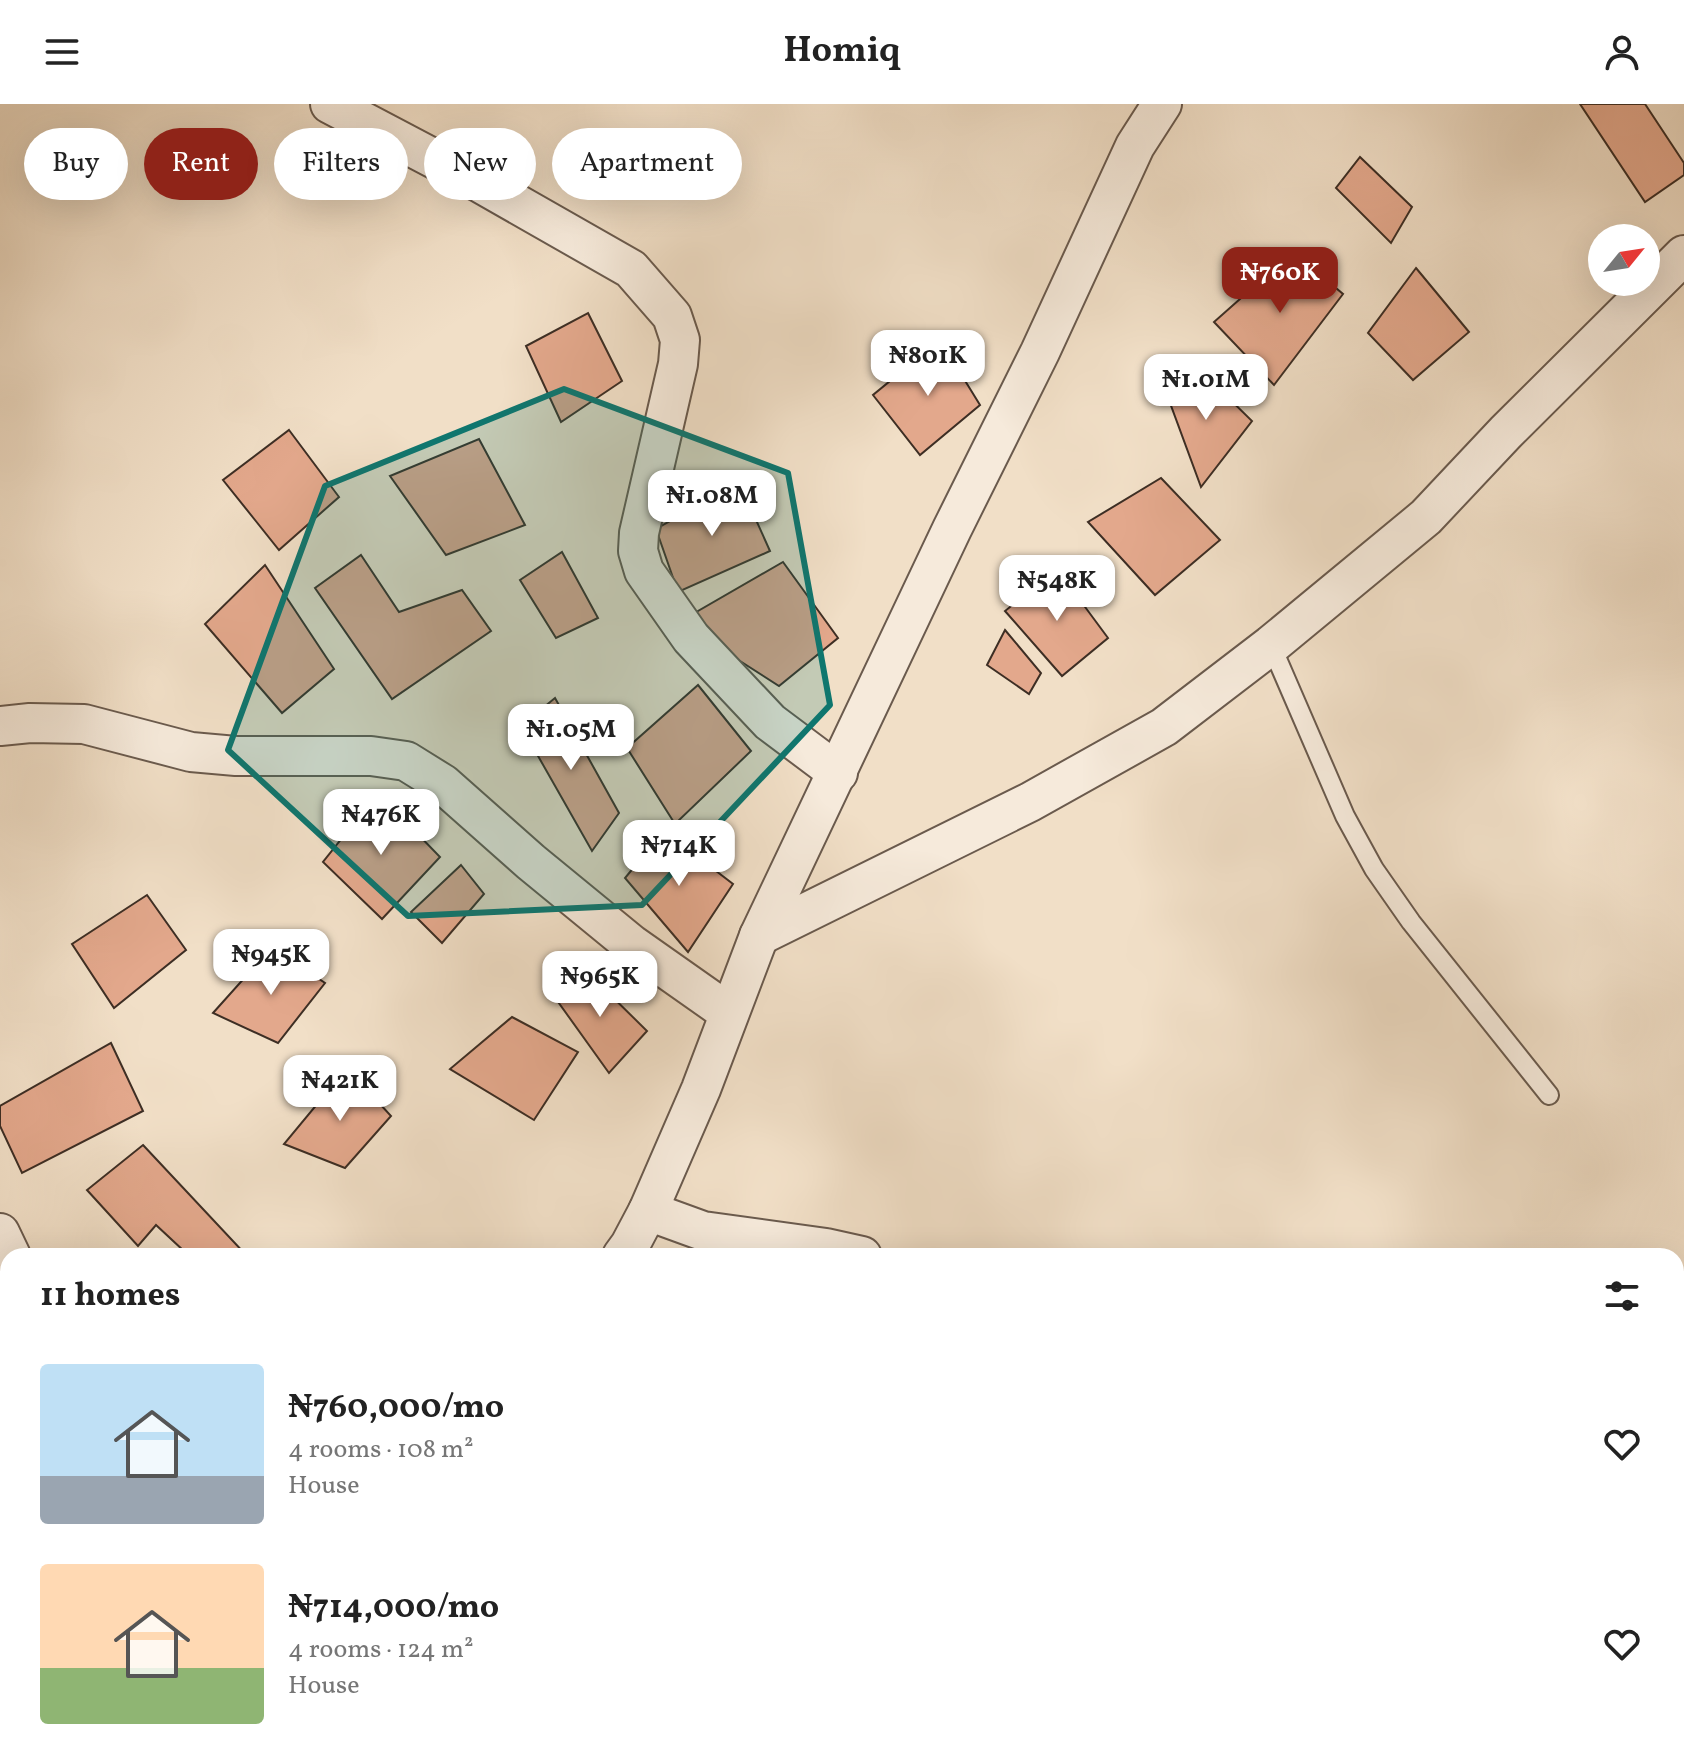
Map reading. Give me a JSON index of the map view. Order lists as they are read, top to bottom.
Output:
{
  "north": "top right",
  "page": {
    "header": "Homiq",
    "chip": [
      "Buy",
      "Rent",
      "Filters",
      "New",
      "Apartment"
    ],
    "price": [
      "₦760K",
      "₦801K",
      "₦1.01M",
      "₦1.08M",
      "₦548K",
      "₦1.05M",
      "₦476K",
      "₦714K",
      "₦945K",
      "₦965K",
      "₦421K"
    ],
    "heading": "11 homes",
    "list": [
      {
        "name": "₦760,000/mo",
        "note": "4 rooms · 108 m² · House"
      },
      {
        "name": "₦714,000/mo",
        "note": "4 rooms · 124 m² · House"
      }
    ]
  }
}
